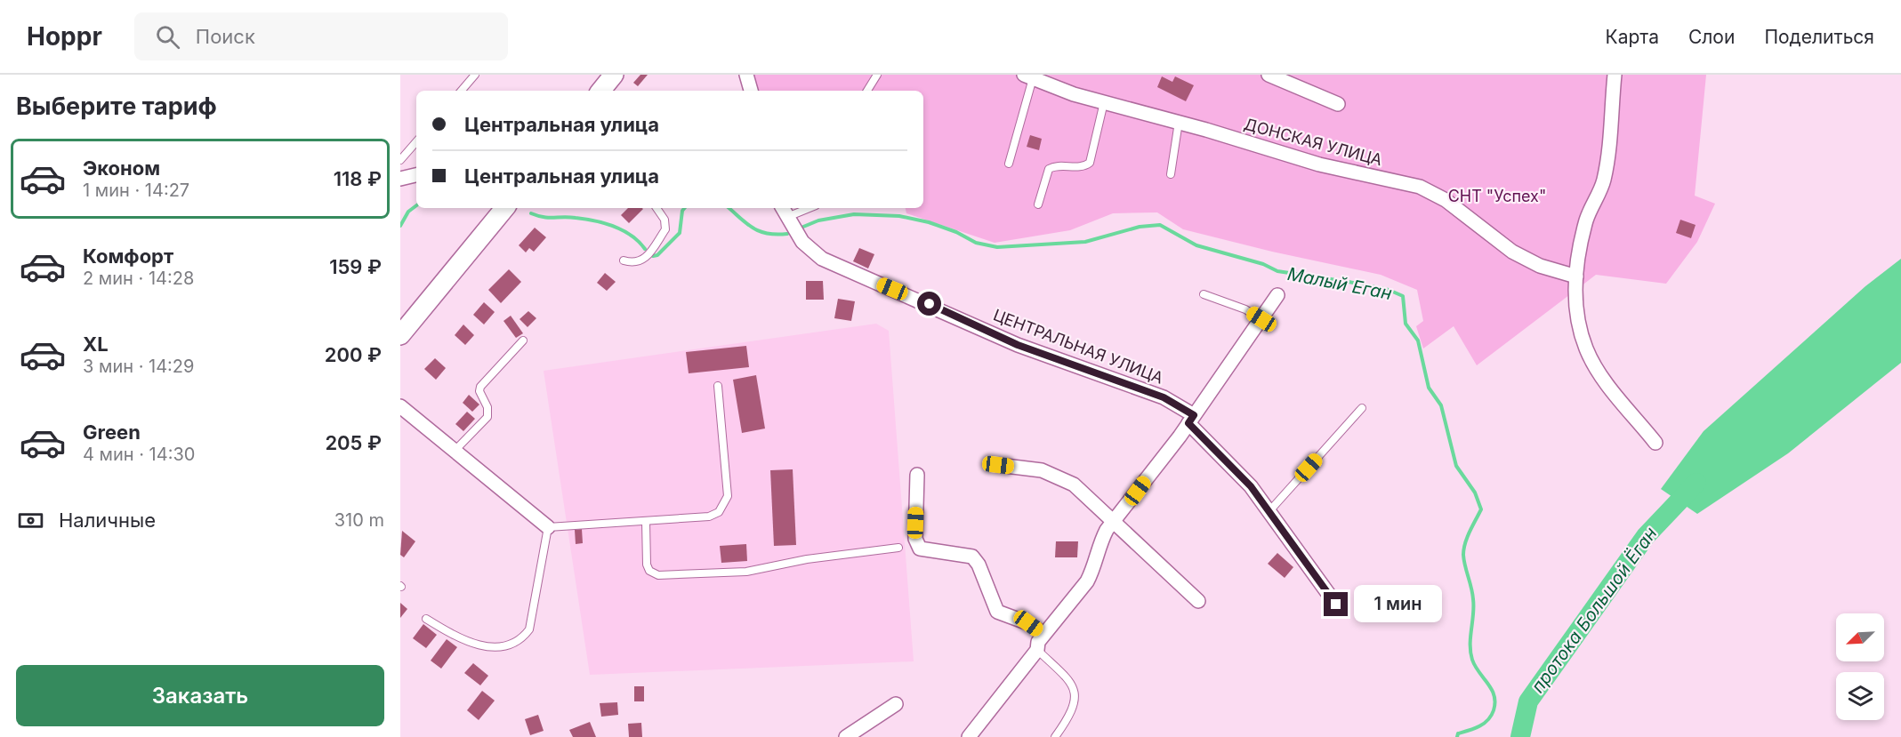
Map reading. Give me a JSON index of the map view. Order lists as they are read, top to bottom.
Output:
{
  "streets": {
    "street": ["ДОНСКАЯ УЛИЦА", "ЦЕНТРАЛЬНАЯ УЛИЦА"]
  },
  "water": ["Малый Еган", "протока Большой Ёган"],
  "parks": ["СНТ \"Успех\""],
  "north": "bottom left",
  "page": {
    "header": "Hoppr",
    "search": "Поиск",
    "nav": ["Карта", "Слои", "Поделиться"],
    "heading": "Выберите тариф",
    "banner": ["Центральная улица", "Центральная улица"],
    "list": [
      {
        "name": "Эконом",
        "note": "1 мин · 14:27",
        "value": "118 ₽"
      },
      {
        "name": "Комфорт",
        "note": "2 мин · 14:28",
        "value": "159 ₽"
      },
      {
        "name": "XL",
        "note": "3 мин · 14:29",
        "value": "200 ₽"
      },
      {
        "name": "Green",
        "note": "4 мин · 14:30",
        "value": "205 ₽"
      }
    ],
    "pay": ["Наличные", "310 m"],
    "bubble": "1 мин",
    "buttons": "Заказать"
  }
}
